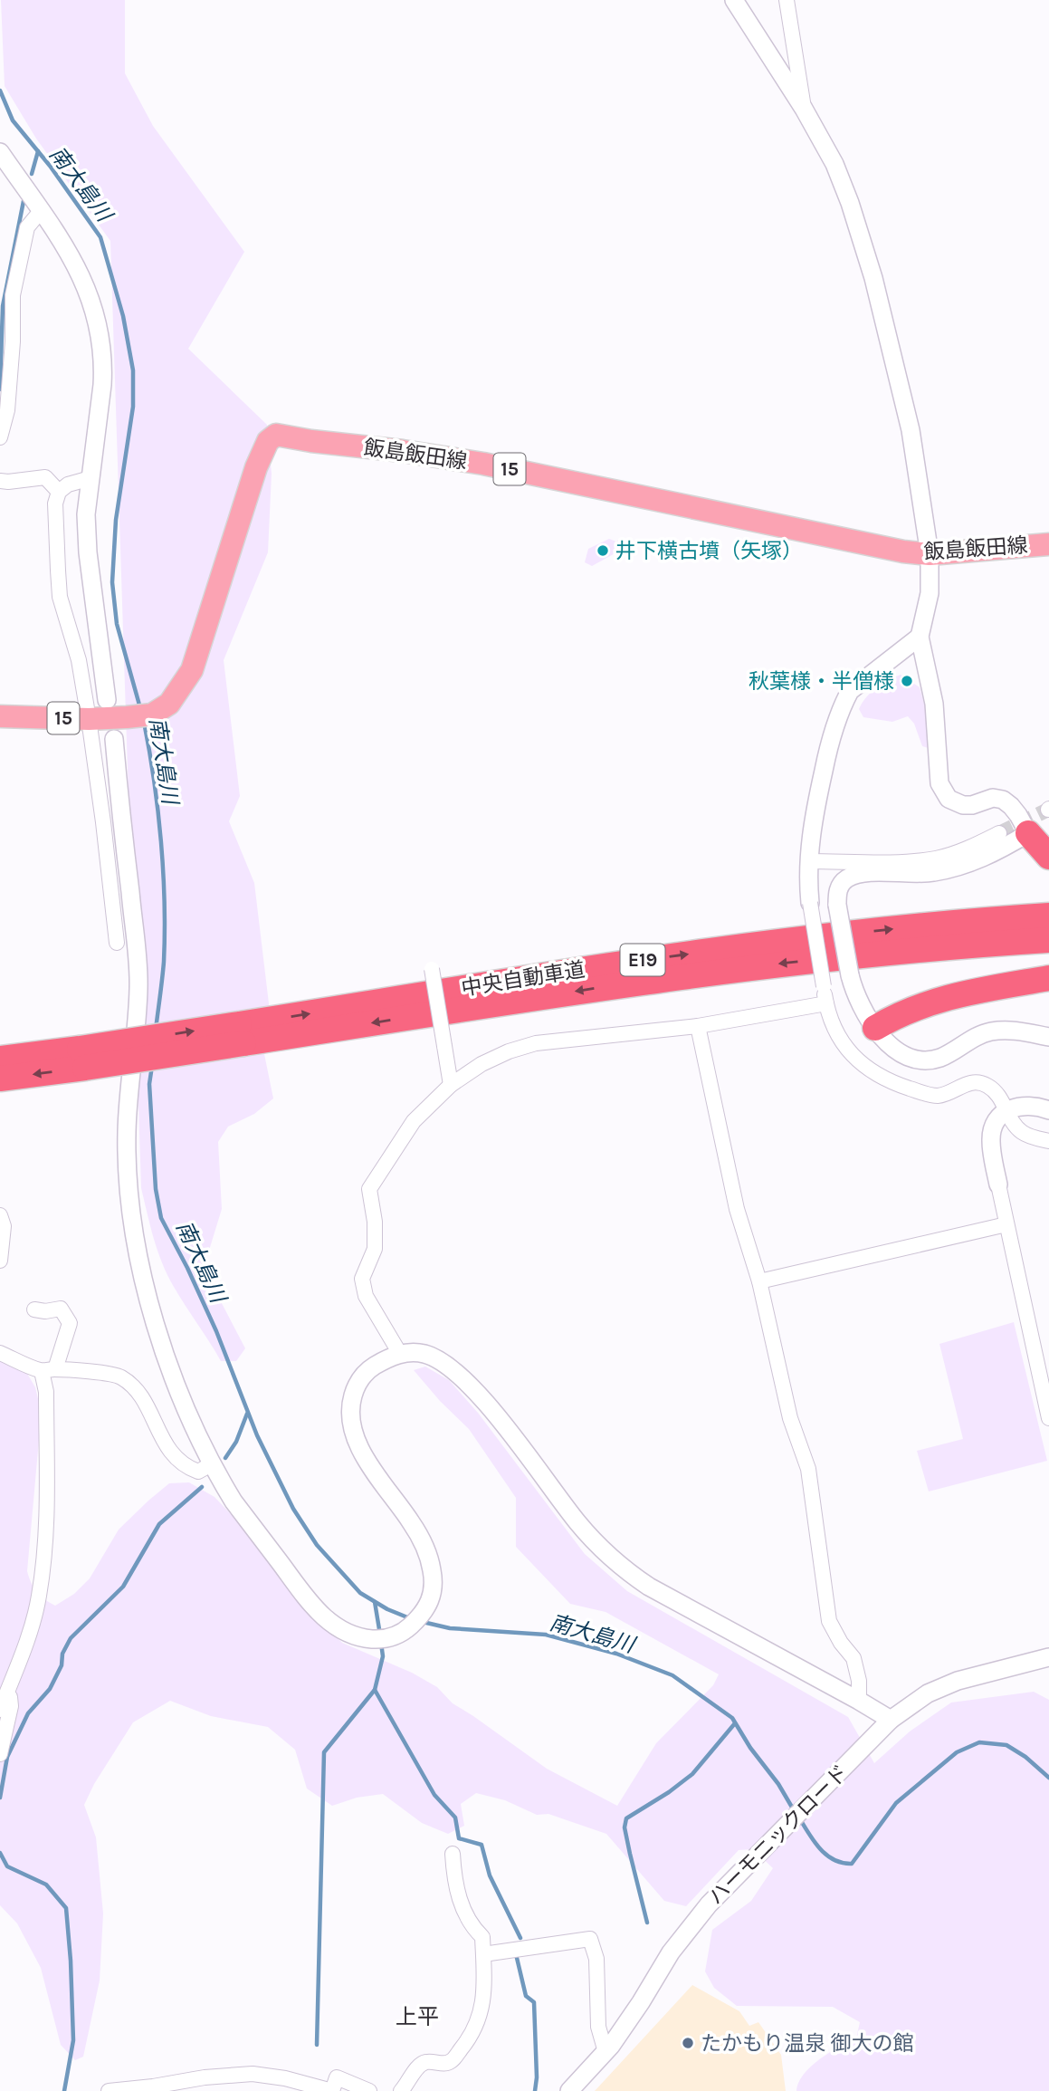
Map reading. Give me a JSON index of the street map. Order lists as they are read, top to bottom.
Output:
{
  "streets": {
    "highway": ["E19", "中央自動車道"],
    "main road": ["飯島飯田線", "15"],
    "street": ["ハーモニックロード"]
  },
  "districts": ["上平"],
  "water": ["南大島川"],
  "places": ["井下横古墳（矢塚）", "秋葉様・半僧様", "たかもり温泉 御大の館"]
}
